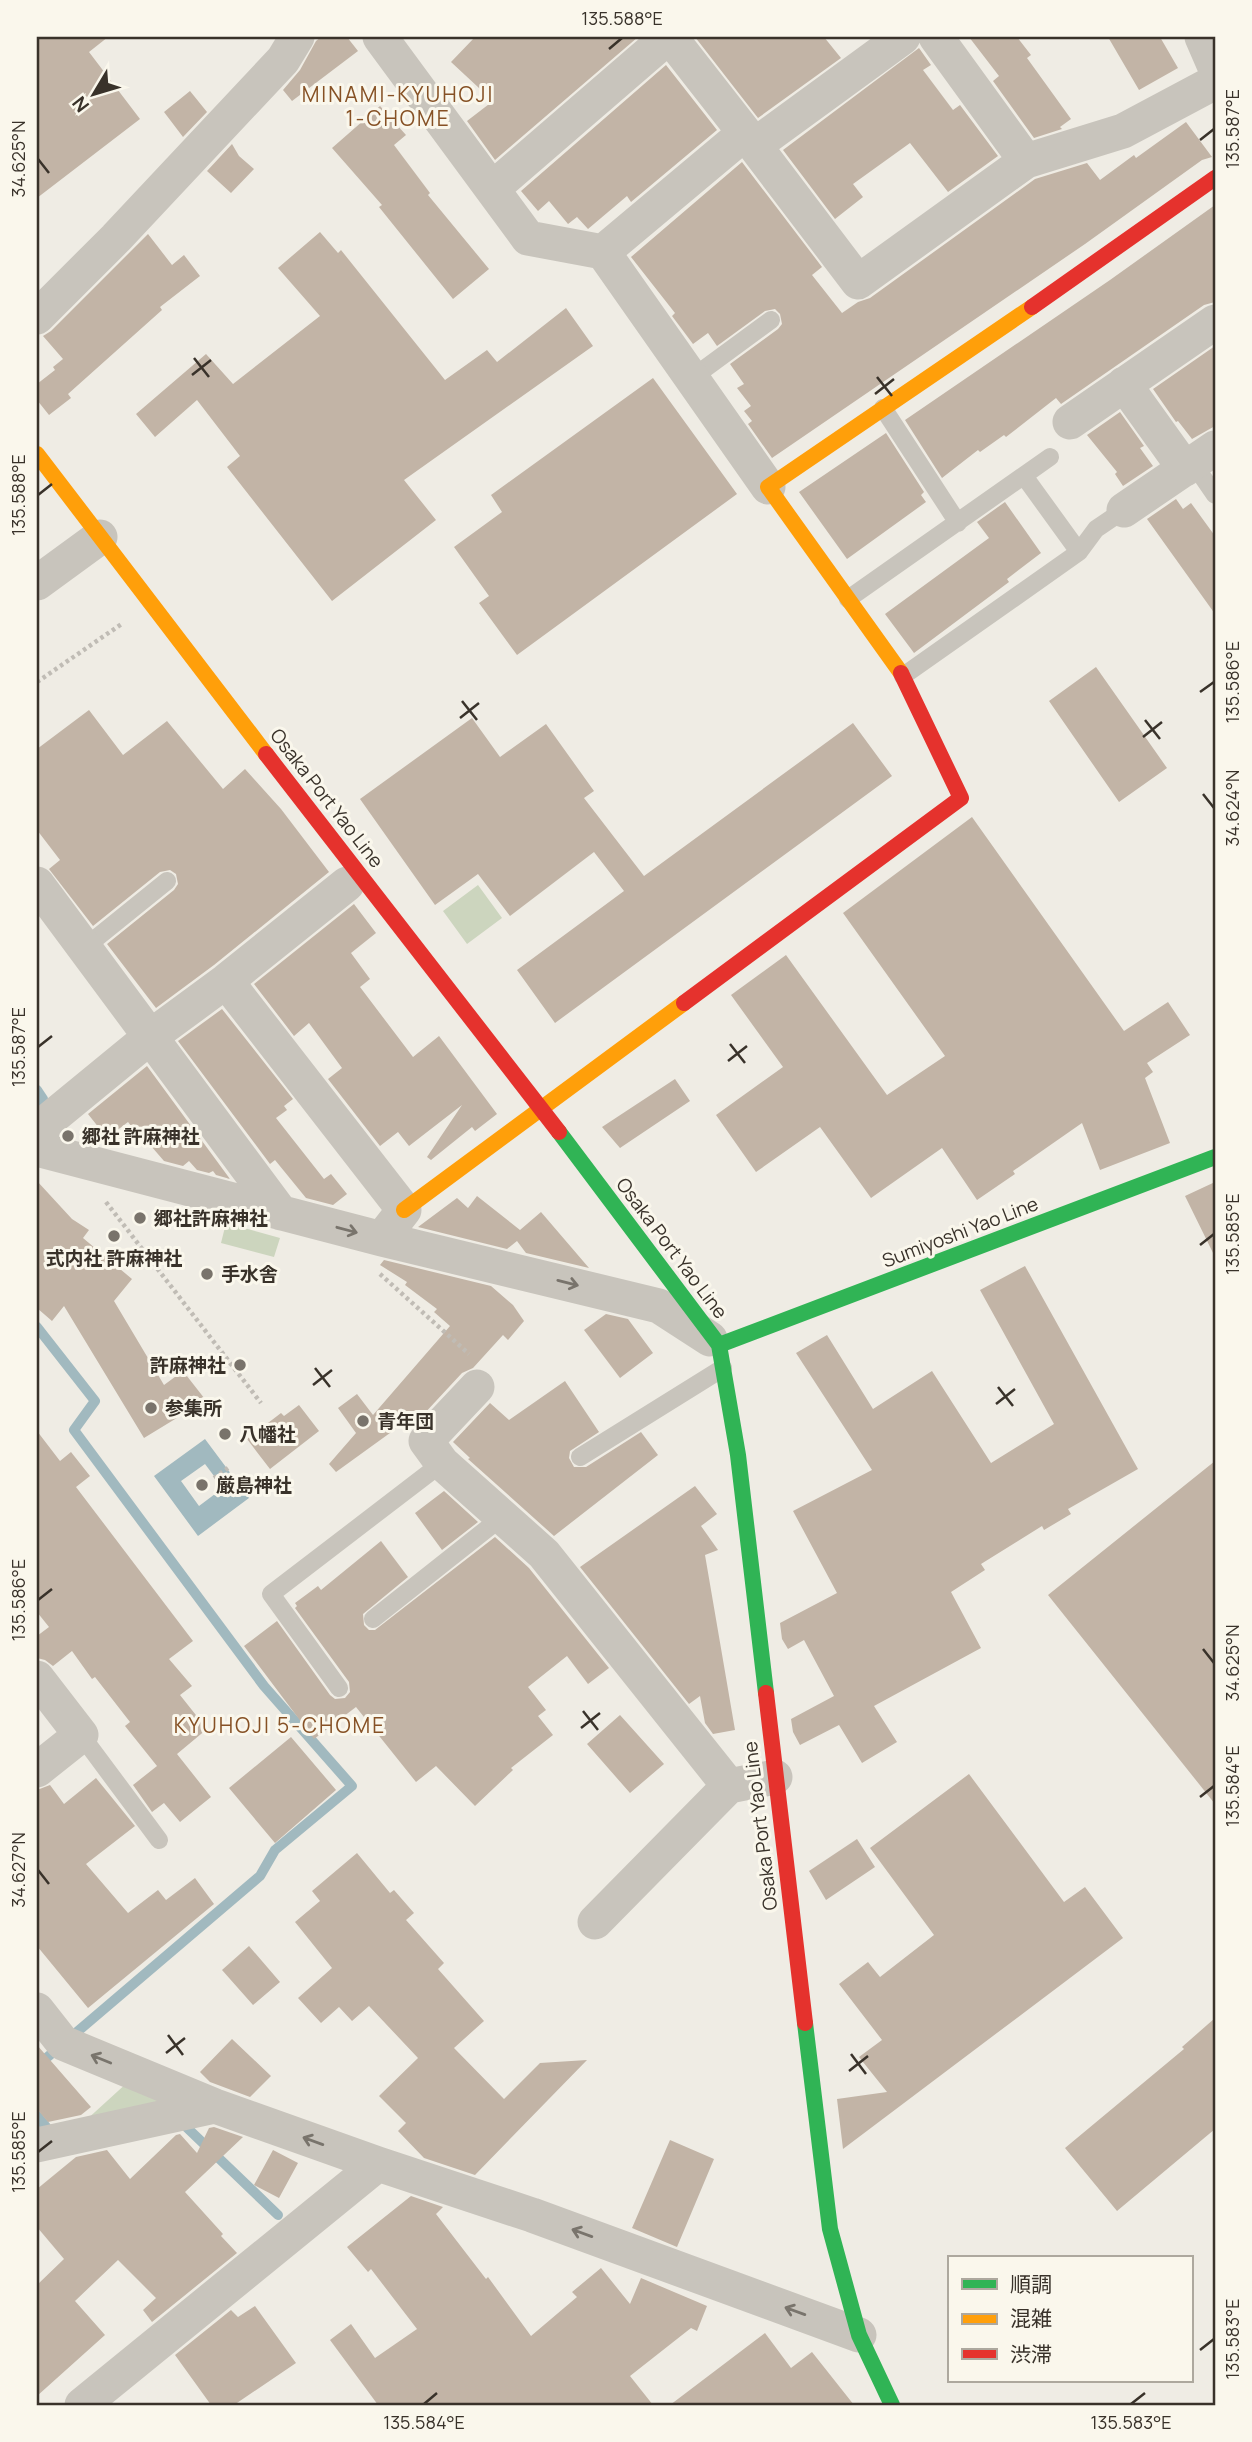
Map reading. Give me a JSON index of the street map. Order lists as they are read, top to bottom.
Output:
{
  "streets": {
    "main road": ["Osaka Port Yao Line", "Sumiyoshi Yao Line"]
  },
  "crossings": [
    ["Osaka Port Yao Line", "Sumiyoshi Yao Line"]
  ],
  "districts": ["MINAMI-KYUHOJI 1-CHOME", "KYUHOJI 5-CHOME"],
  "places": [
    "郷社 許麻神社",
    "郷社許麻神社",
    "式内社 許麻神社",
    "手水舎",
    "許麻神社",
    "参集所",
    "青年団",
    "八幡社",
    "厳島神社"
  ],
  "legend": ["順調", "混雑", "渋滞"],
  "north": "bottom left",
  "coordinates": [
    "135.588°E",
    "135.587°E",
    "34.625°N",
    "135.586°E",
    "34.624°N",
    "135.585°E",
    "135.584°E",
    "34.627°N",
    "135.583°E"
  ]
}
